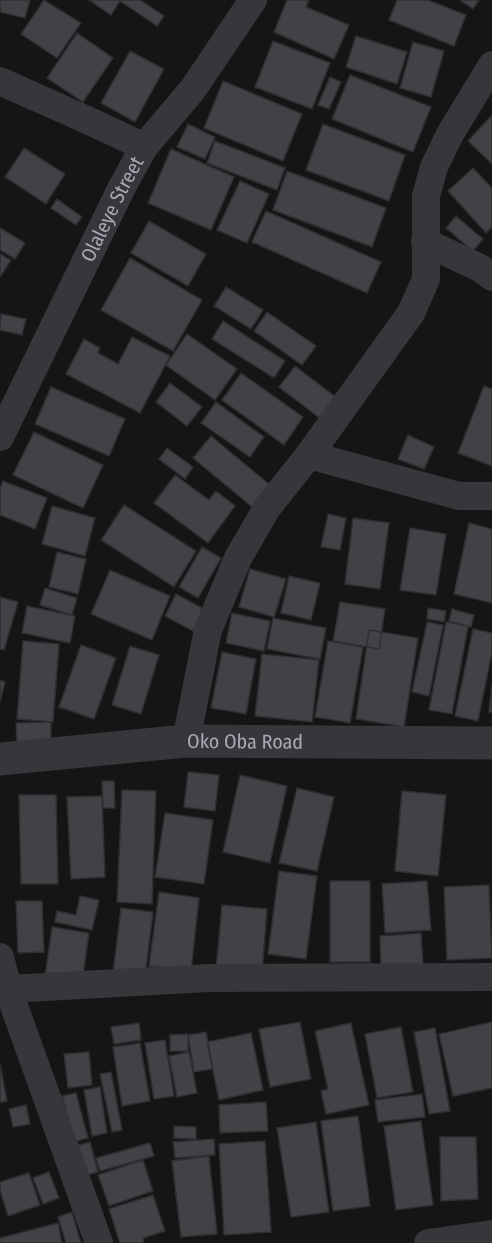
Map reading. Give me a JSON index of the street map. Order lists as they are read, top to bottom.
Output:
{
  "streets": {
    "street": ["Olaleye Street", "Oko Oba Road"]
  }
}
